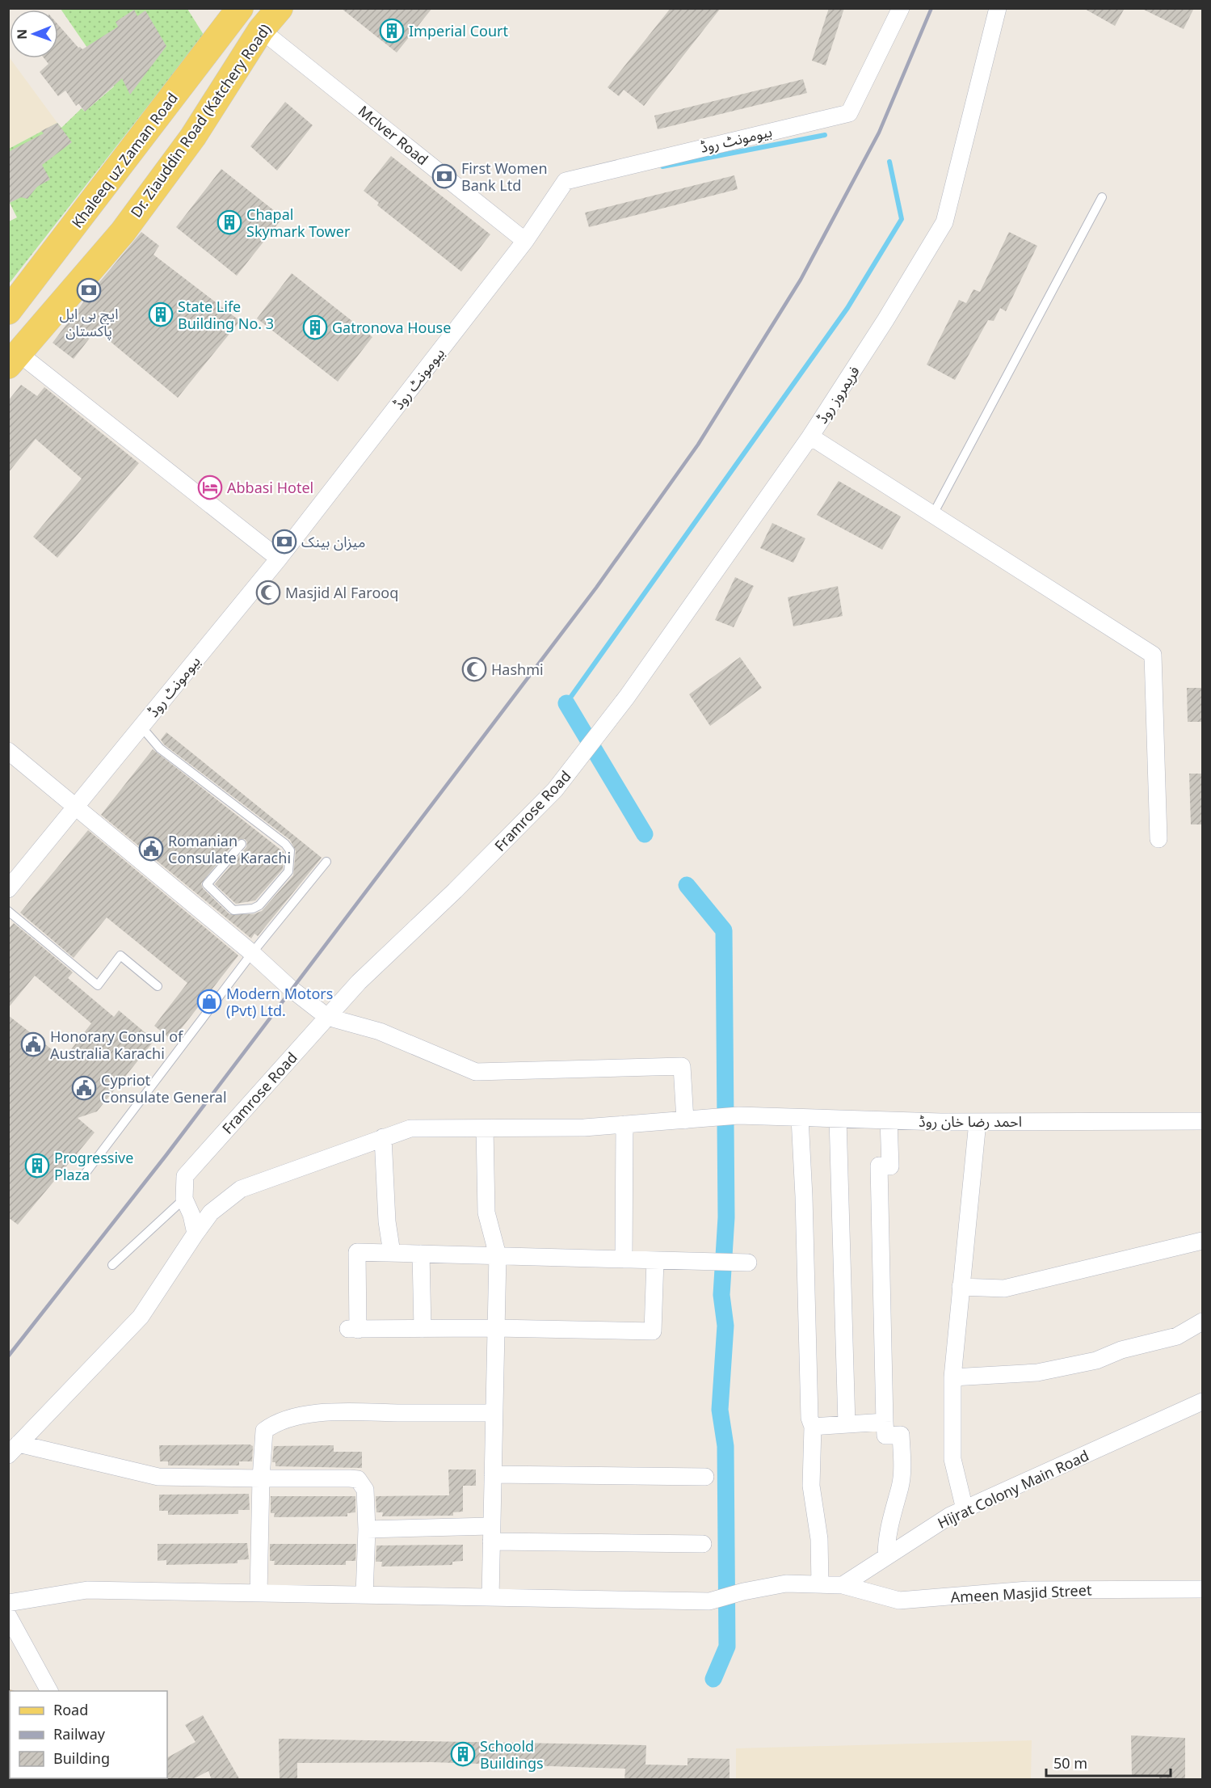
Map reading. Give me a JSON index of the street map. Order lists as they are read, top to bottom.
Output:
{
  "streets": {
    "main road": ["Dr. Ziauddin Road (Katchery Road)", "Khaleeq uz Zaman Road"],
    "street": [
      "Mclver Road",
      "بیومونٹ روڈ",
      "فریمروز روڈ",
      "Framrose Road",
      "احمد رضا خان روڈ",
      "Hijrat Colony Main Road",
      "Ameen Masjid Street"
    ]
  },
  "crossings": [
    ["Dr. Ziauddin Road (Katchery Road)", "Mclver Road"],
    ["Mclver Road", "بیومونٹ روڈ"],
    ["فریمروز روڈ", "Framrose Road"],
    ["Framrose Road", "احمد رضا خان روڈ"],
    ["Hijrat Colony Main Road", "Ameen Masjid Street"]
  ],
  "places": {
    "building": [
      "Imperial Court",
      "Chapal Skymark Tower",
      "State Life Building No. 3",
      "Gatronova House",
      "Progressive Plaza",
      "Schoold Buildings"
    ],
    "bank": ["First Women Bank Ltd", "ایچ بی ایل پاکستان", "میزان بینک"],
    "hotel": ["Abbasi Hotel"],
    "mosque": ["Masjid Al Farooq", "Hashmi"],
    "public building": ["Romanian Consulate Karachi", "Honorary Consul of Australia Karachi", "Cypriot Consulate General"],
    "shop": ["Modern Motors (Pvt) Ltd."]
  },
  "legend": ["Road", "Railway", "Building"],
  "scale_bar": "50 m",
  "north": "left"
}
